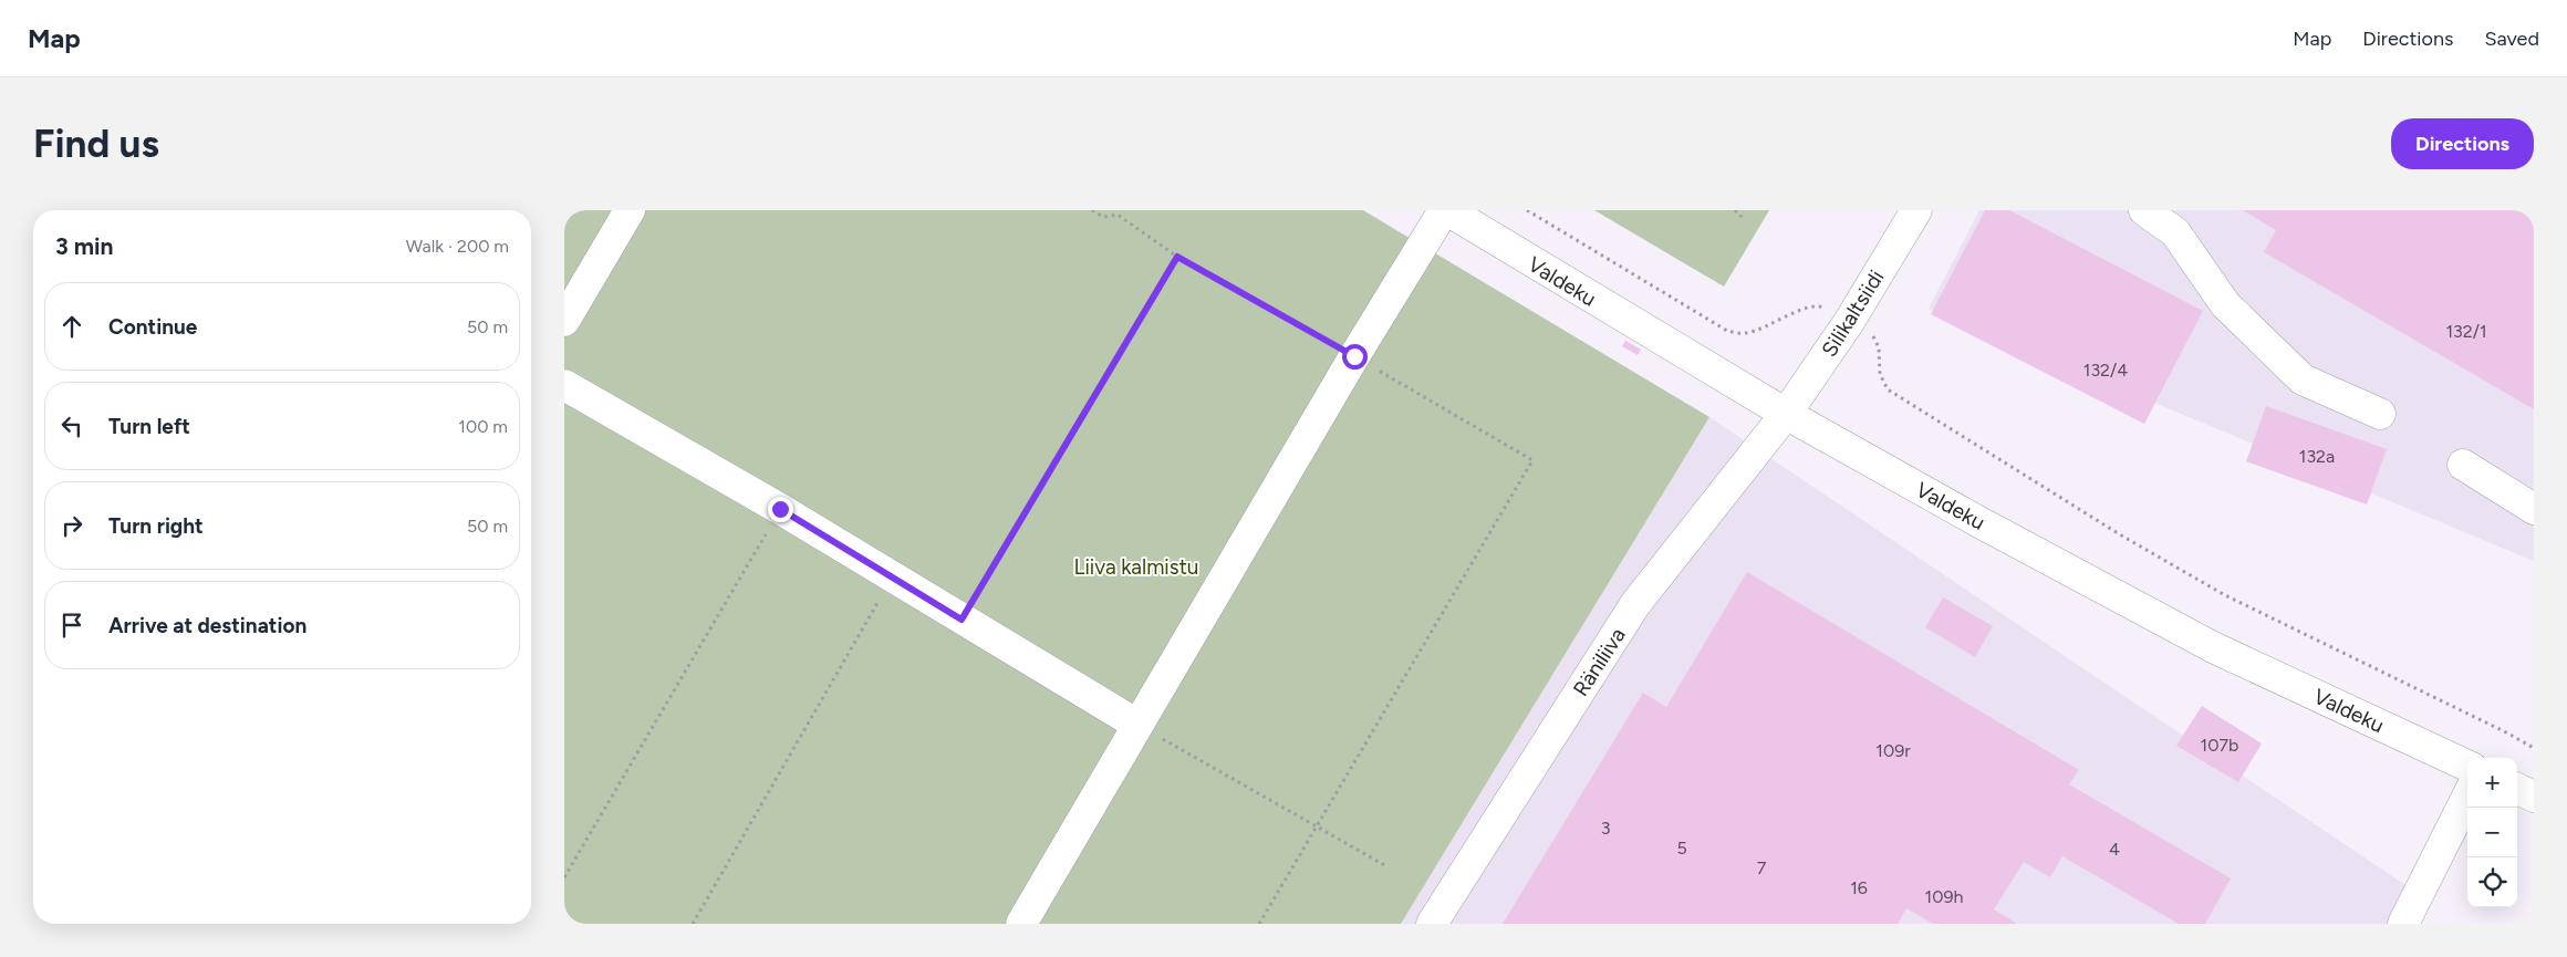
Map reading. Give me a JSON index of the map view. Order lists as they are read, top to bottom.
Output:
{
  "streets": {
    "street": ["Valdeku", "Silikaltsiidi", "Räniliiva"]
  },
  "crossings": [
    ["Valdeku", "Silikaltsiidi"],
    ["Valdeku", "Räniliiva"],
    ["Silikaltsiidi", "Räniliiva"]
  ],
  "parks": ["Liiva kalmistu"],
  "house_numbers": [
    "132/1",
    "132/4",
    "132a",
    "107b",
    "109r",
    "3",
    "5",
    "4",
    "7",
    "16",
    "109h"
  ],
  "page": {
    "header": "Map",
    "nav": ["Map", "Directions", "Saved"],
    "buttons": "Directions",
    "title": "Find us",
    "heading": ["3 min", "Walk · 200 m"],
    "list": [
      ["Continue", "50 m"],
      ["Turn left", "100 m"],
      ["Turn right", "50 m"],
      "Arrive at destination"
    ],
    "map_buttons": ["+", "−"]
  }
}
